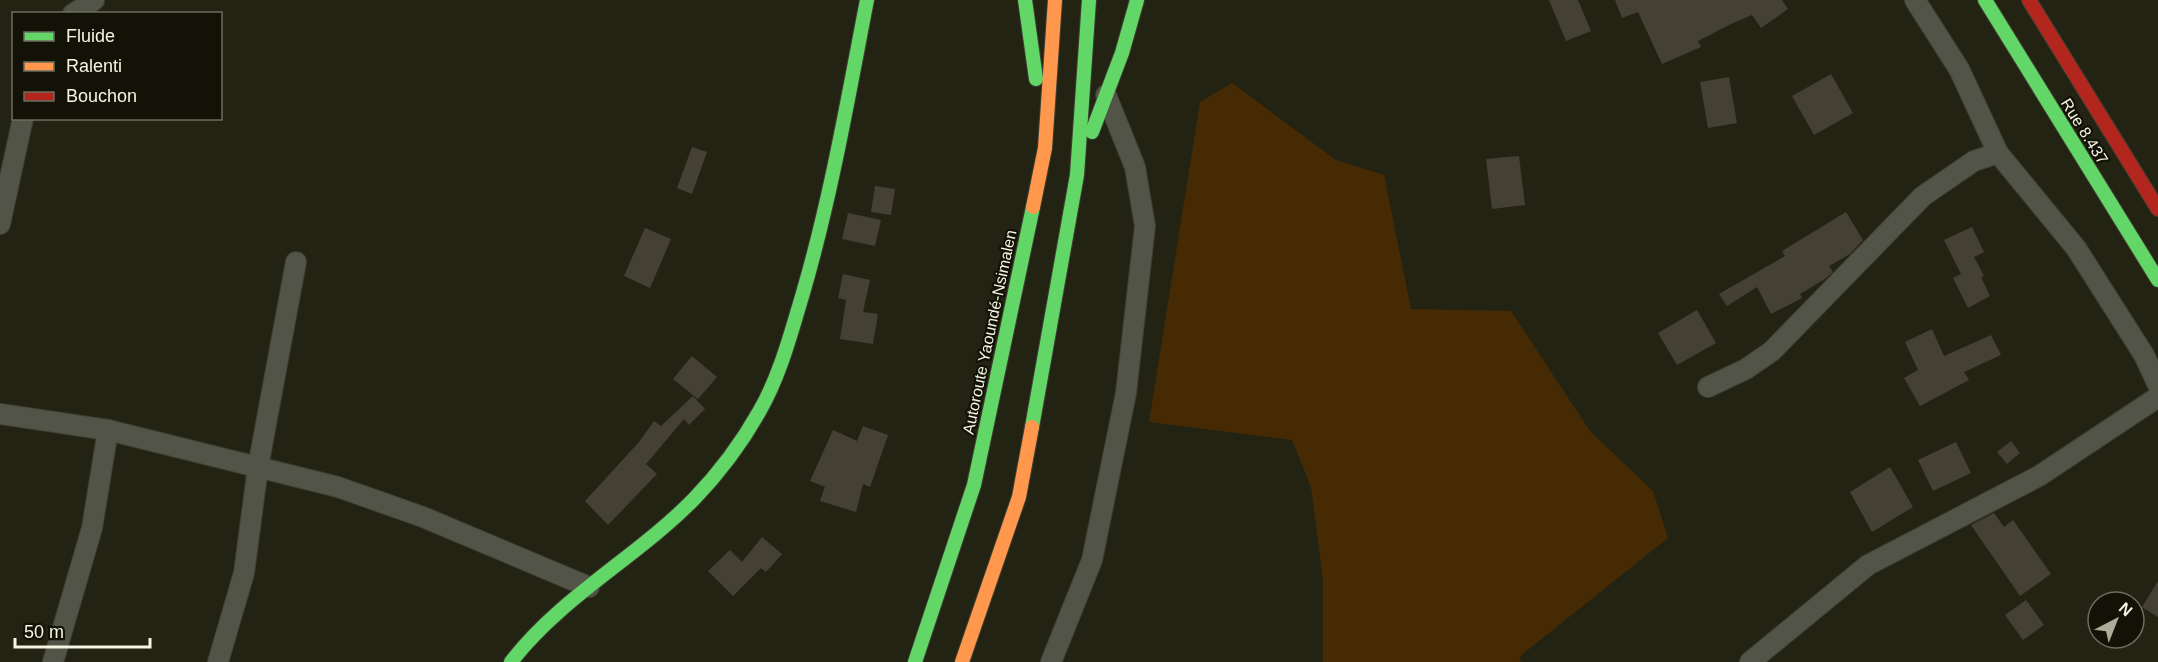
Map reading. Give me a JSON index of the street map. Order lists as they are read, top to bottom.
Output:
{
  "streets": {
    "main road": ["Rue 8.437", "Autoroute Yaoundé-Nsimalen"]
  },
  "legend": ["Fluide", "Ralenti", "Bouchon"],
  "scale_bar": "50 m",
  "north": "top right"
}
